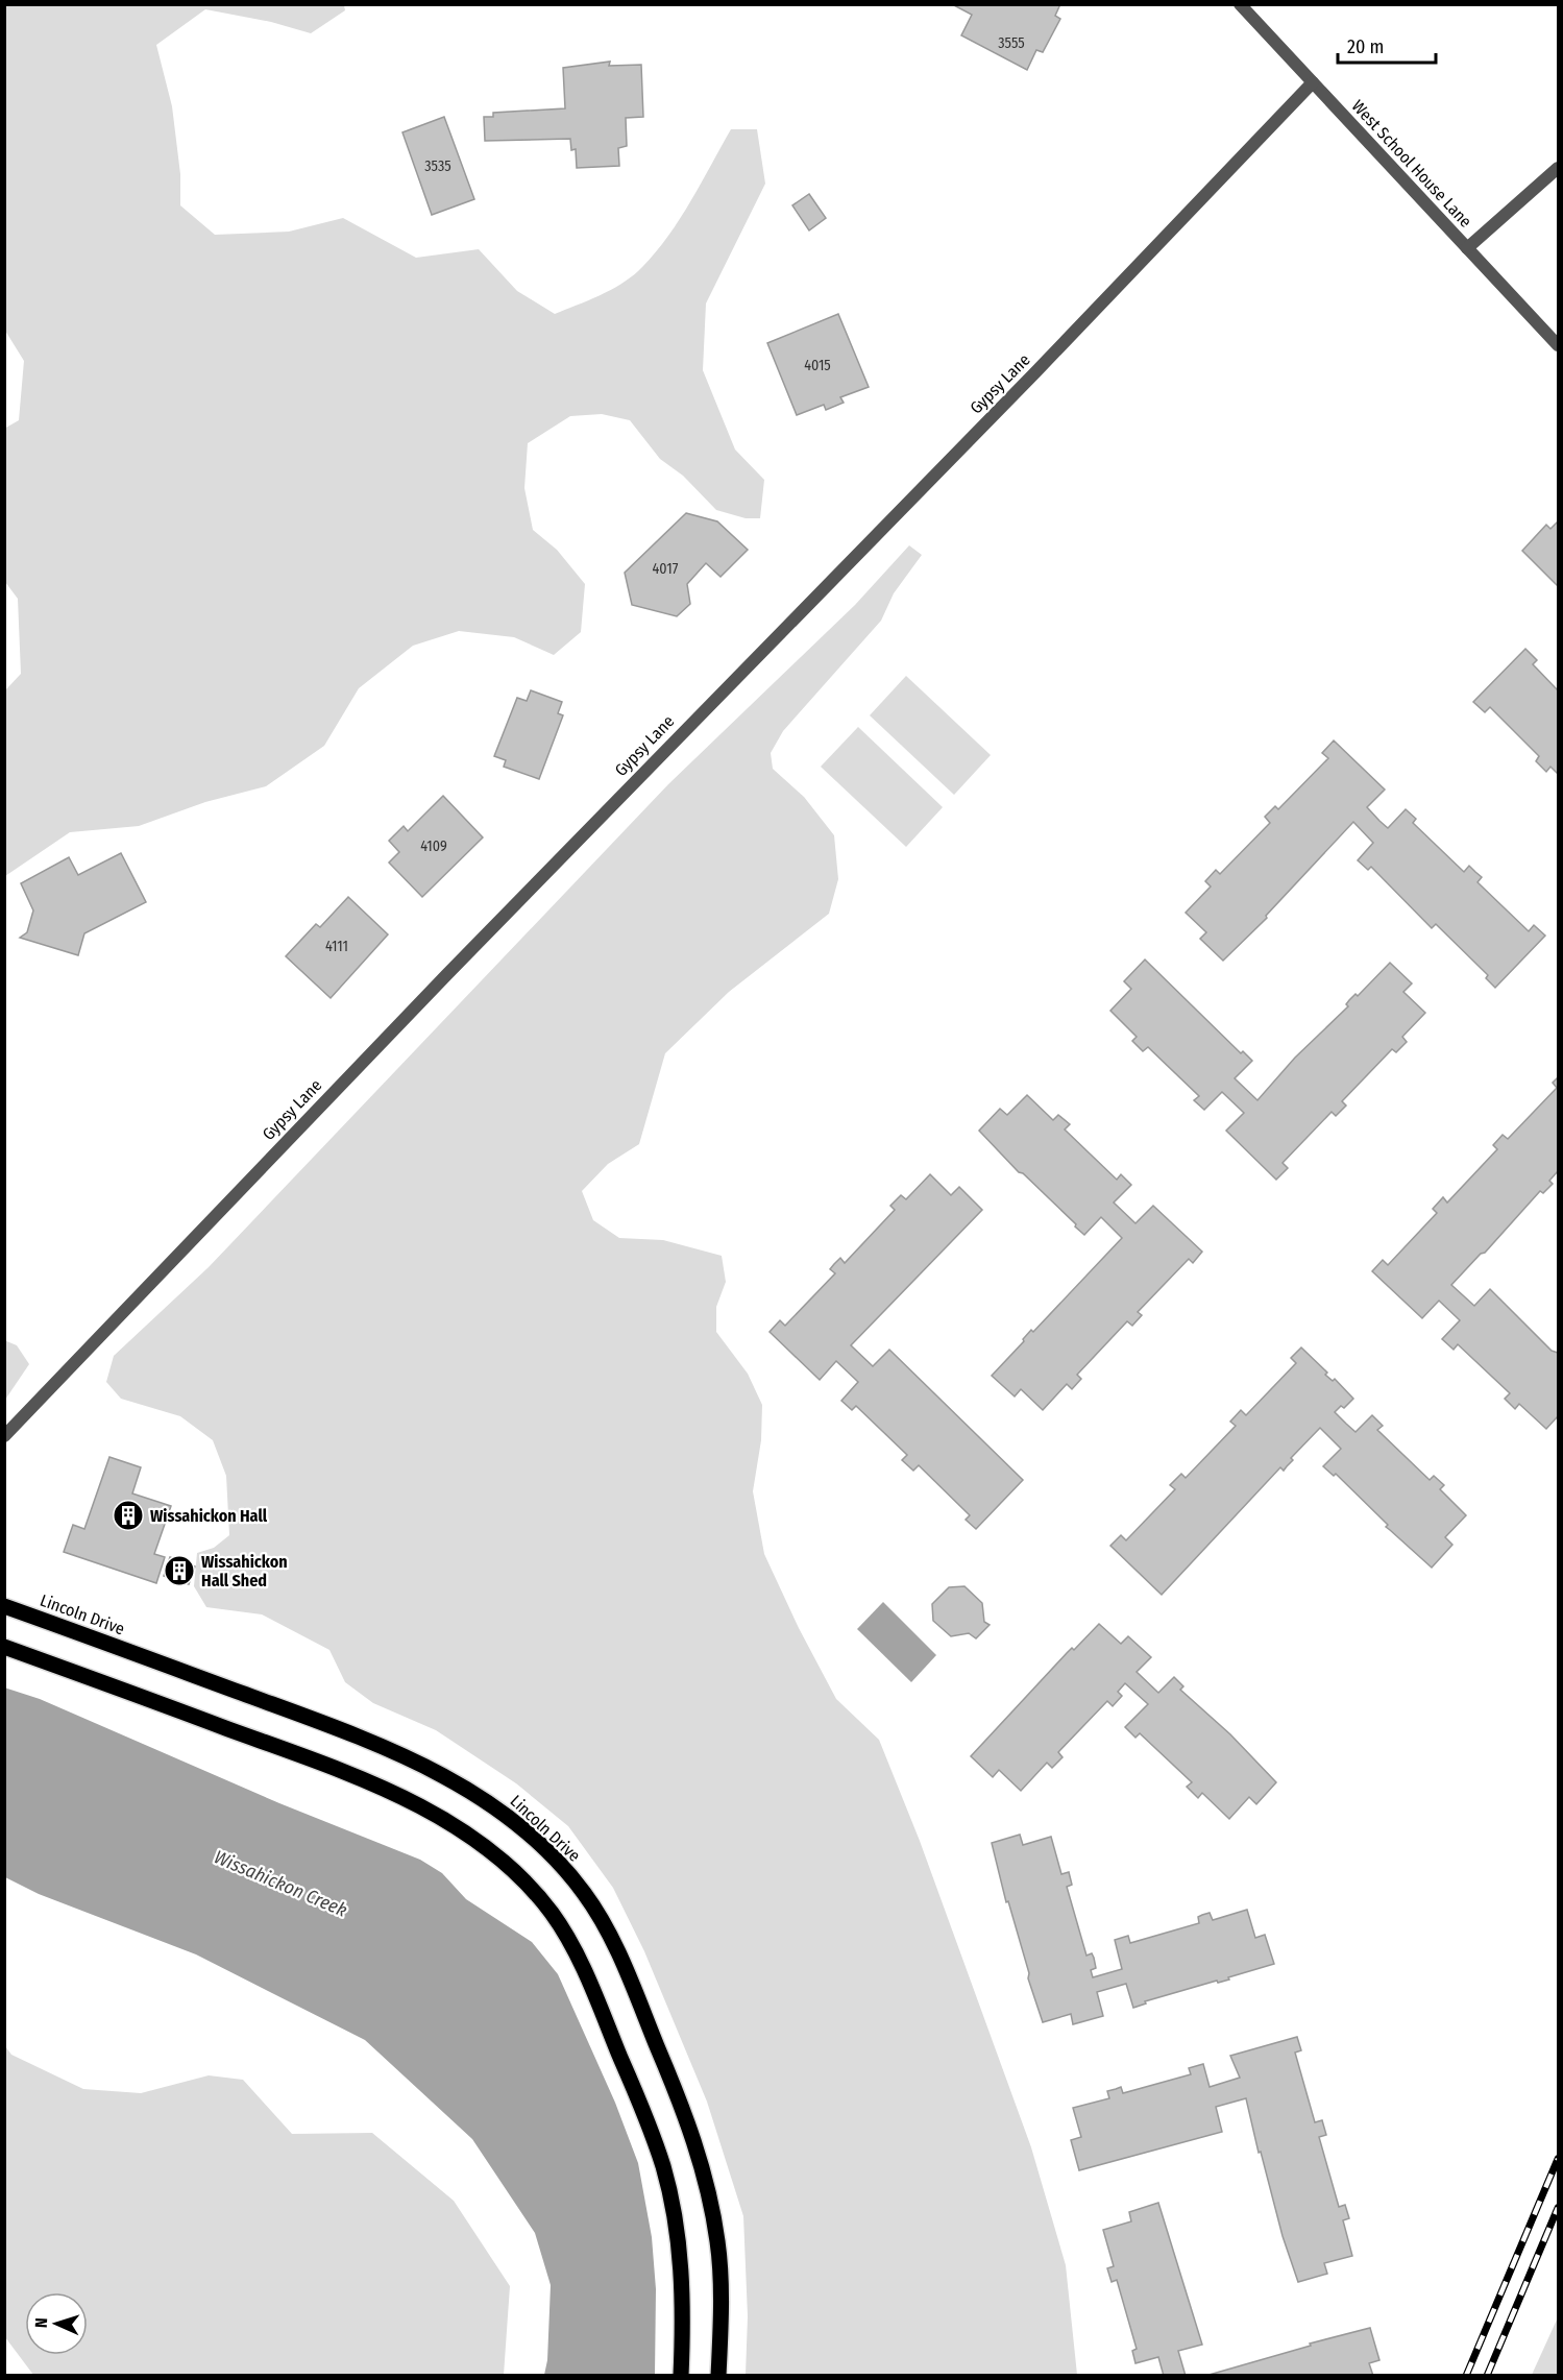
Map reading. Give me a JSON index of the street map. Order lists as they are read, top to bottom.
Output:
{
  "streets": {
    "main road": ["Lincoln Drive"],
    "street": ["West School House Lane", "Gypsy Lane"]
  },
  "crossings": [
    ["West School House Lane", "Gypsy Lane"]
  ],
  "water": ["Wissahickon Creek"],
  "places": {
    "building": ["Wissahickon Hall", "Wissahickon Hall Shed"]
  },
  "house_numbers": [
    "3555",
    "3535",
    "4015",
    "4017",
    "4109",
    "4111"
  ],
  "scale_bar": "20 m",
  "north": "left"
}
